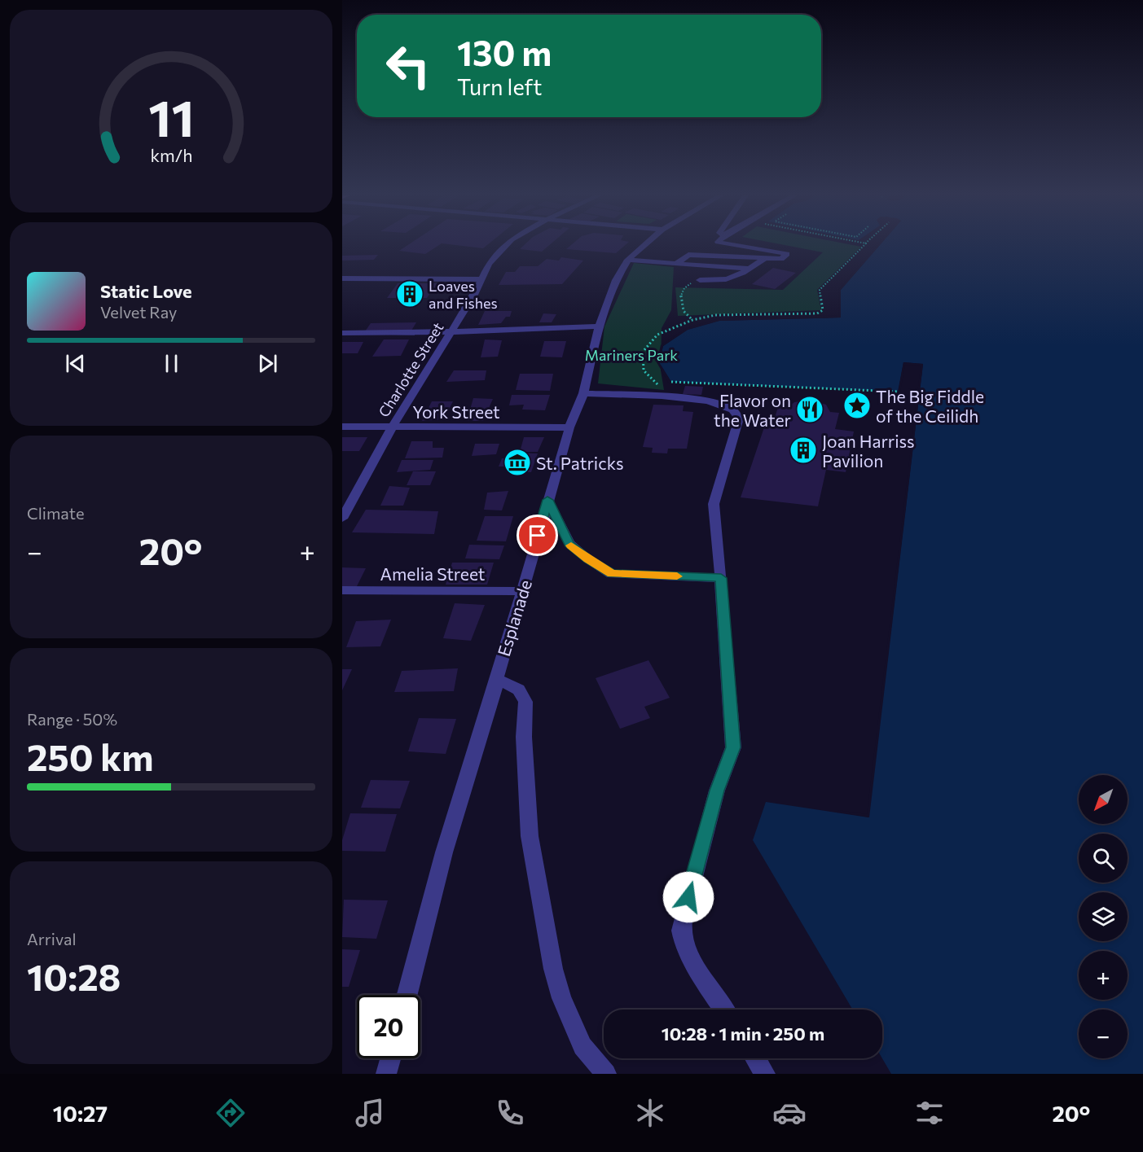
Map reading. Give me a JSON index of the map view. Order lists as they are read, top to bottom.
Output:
{
  "streets": {
    "street": [
      "Charlotte Street",
      "York Street",
      "Amelia Street",
      "Esplanade"
    ]
  },
  "crossings": [
    ["Charlotte Street", "York Street"],
    ["York Street", "Esplanade"],
    ["Amelia Street", "Esplanade"]
  ],
  "parks": ["Mariners Park"],
  "places": {
    "building": ["Loaves and Fishes", "Joan Harriss Pavilion"],
    "place": ["The Big Fiddle of the Ceilidh"],
    "restaurant": ["Flavor on the Water"],
    "museum": ["St. Patricks"]
  },
  "north": "bottom left",
  "page": {
    "turn": ["130 m", "Turn left"],
    "song": ["Static Love", "Velvet Ray"],
    "tile": [
      "Climate",
      ["Range · 50%", "250 km"],
      ["Arrival", "10:28"]
    ],
    "heat": ["−", "20°", "+"],
    "map_buttons": ["+", "−"],
    "limit": "20",
    "trip": "10:28 · 1 min · 250 m",
    "tabs": ["10:27", "20°"],
    "gauge": ["11", "km/h"]
  }
}
